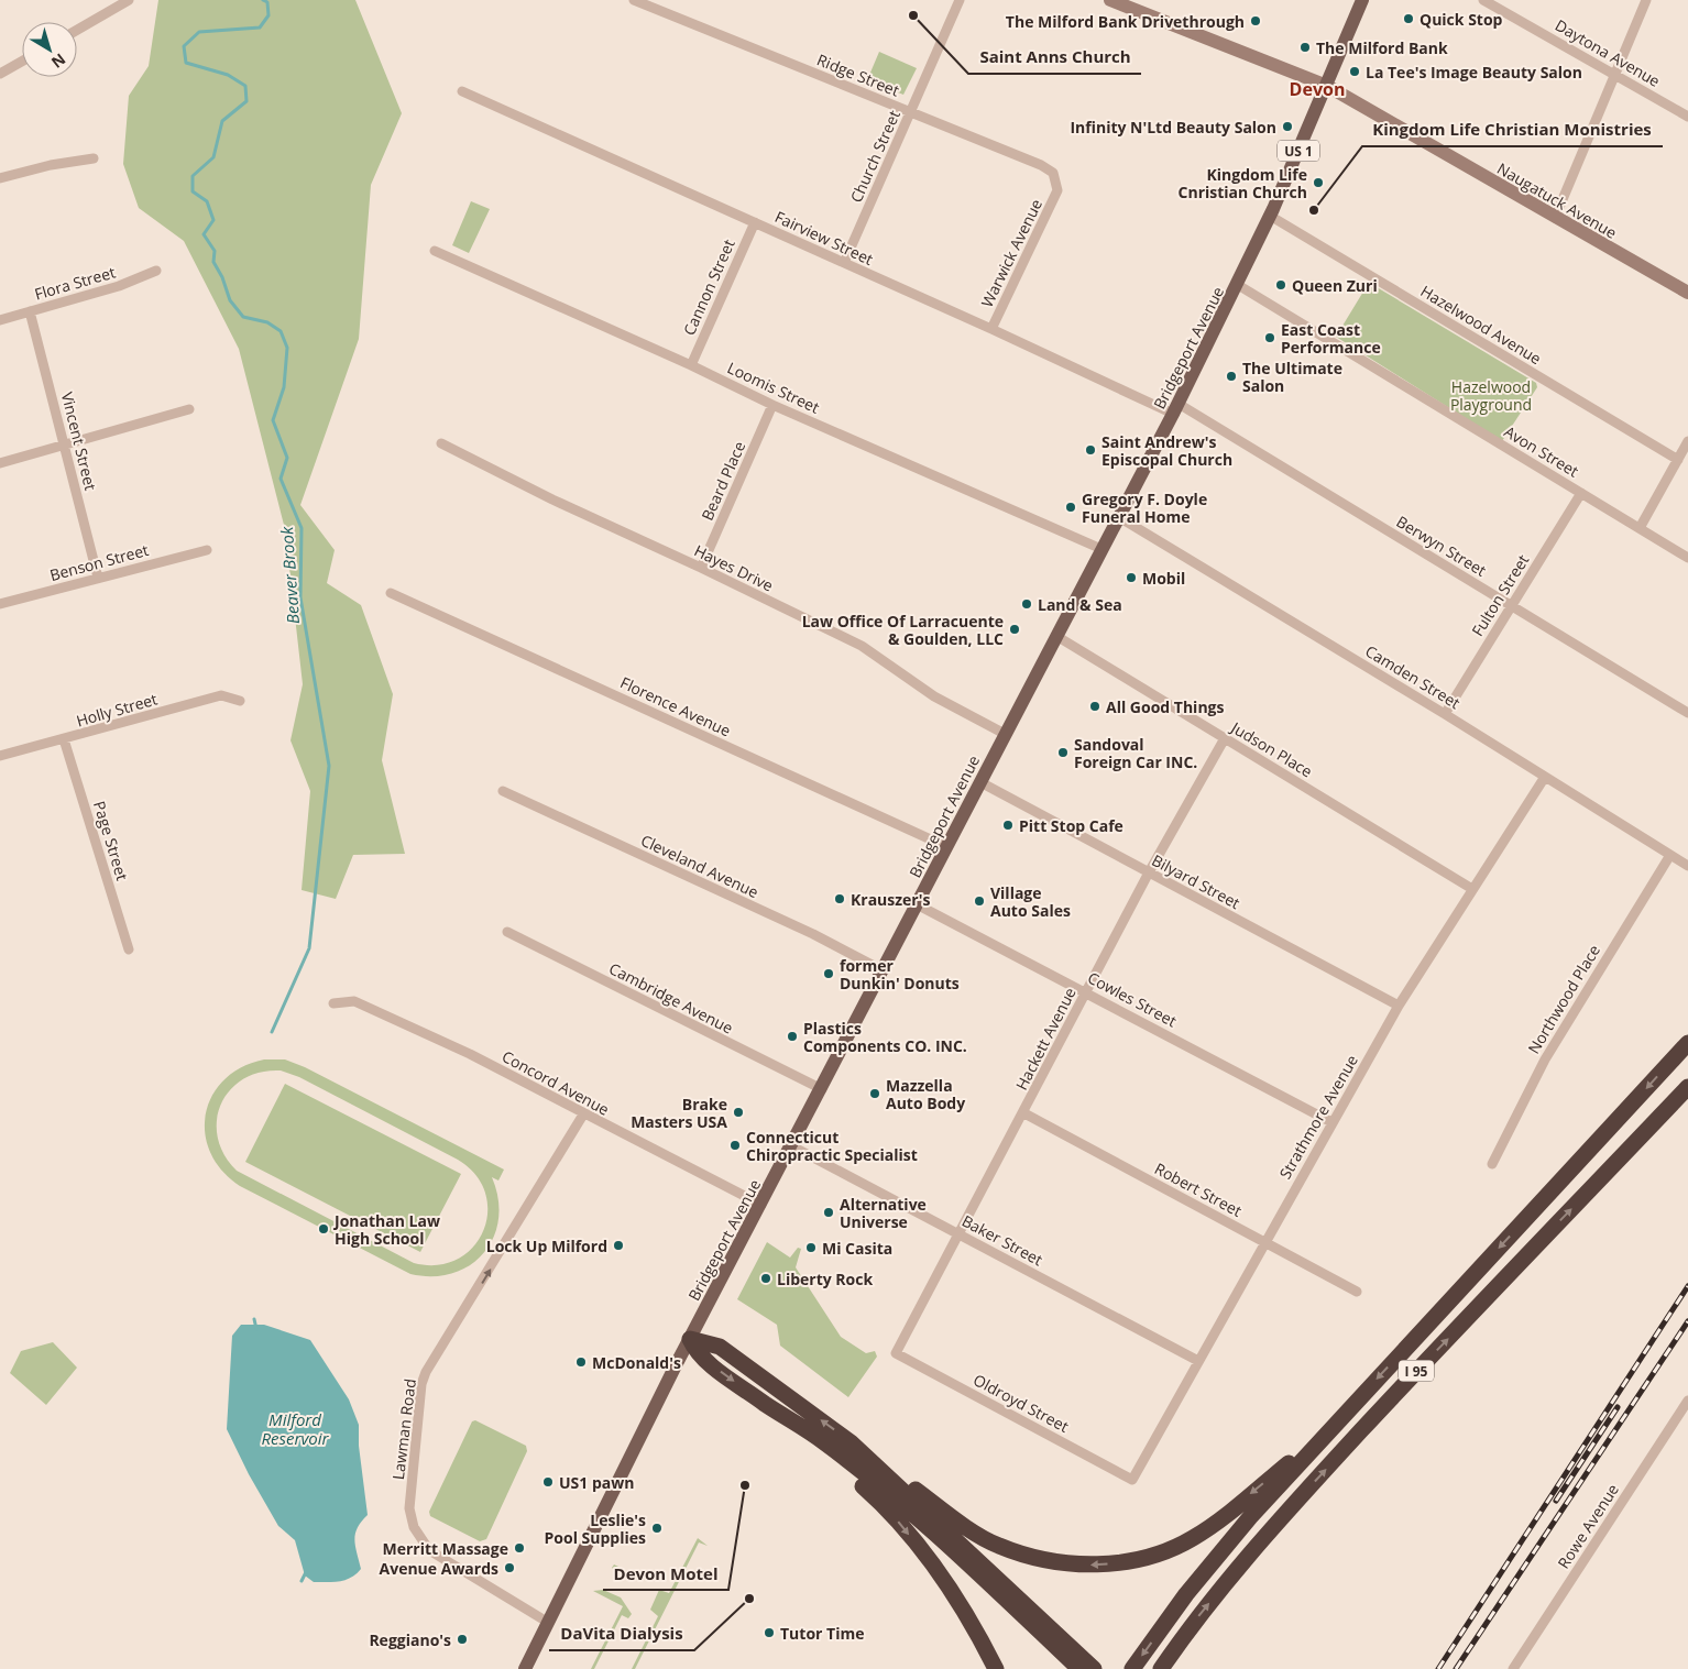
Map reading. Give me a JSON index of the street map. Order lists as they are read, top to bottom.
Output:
{
  "streets": {
    "highway": ["I 95"],
    "main road": ["US 1", "Naugatuck Avenue", "Bridgeport Avenue"],
    "street": [
      "Daytona Avenue",
      "Ridge Street",
      "Church Street",
      "Fairview Street",
      "Warwick Avenue",
      "Flora Street",
      "Cannon Street",
      "Hazelwood Avenue",
      "Loomis Street",
      "Vincent Street",
      "Avon Street",
      "Beard Place",
      "Berwyn Street",
      "Benson Street",
      "Hayes Drive",
      "Fulton Street",
      "Camden Street",
      "Florence Avenue",
      "Holly Street",
      "Judson Place",
      "Page Street",
      "Cleveland Avenue",
      "Bilyard Street",
      "Cambridge Avenue",
      "Cowles Street",
      "Northwood Place",
      "Hackett Avenue",
      "Concord Avenue",
      "Strathmore Avenue",
      "Robert Street",
      "Baker Street",
      "Oldroyd Street",
      "Lawman Road",
      "Rowe Avenue"
    ]
  },
  "crossings": [
    ["Ridge Street", "Church Street"],
    ["Ridge Street", "Warwick Avenue"],
    ["Church Street", "Fairview Street"],
    ["Naugatuck Avenue", "Bridgeport Avenue"],
    ["Fairview Street", "Warwick Avenue"],
    ["Fairview Street", "Cannon Street"],
    ["Fairview Street", "Bridgeport Avenue"],
    ["Fairview Street", "Berwyn Street"],
    ["Flora Street", "Vincent Street"],
    ["Cannon Street", "Loomis Street"],
    ["Hazelwood Avenue", "Bridgeport Avenue"],
    ["Bridgeport Avenue", "Loomis Street"],
    ["Bridgeport Avenue", "Avon Street"],
    ["Bridgeport Avenue", "Berwyn Street"],
    ["Bridgeport Avenue", "Hayes Drive"],
    ["Bridgeport Avenue", "Camden Street"],
    ["Bridgeport Avenue", "Florence Avenue"],
    ["Bridgeport Avenue", "Judson Place"],
    ["Bridgeport Avenue", "Cleveland Avenue"],
    ["Bridgeport Avenue", "Bilyard Street"],
    ["Bridgeport Avenue", "Cambridge Avenue"],
    ["Bridgeport Avenue", "Cowles Street"],
    ["Bridgeport Avenue", "Concord Avenue"],
    ["Bridgeport Avenue", "Baker Street"],
    ["Bridgeport Avenue", "Lawman Road"],
    ["Loomis Street", "Beard Place"],
    ["Vincent Street", "Benson Street"],
    ["Avon Street", "Fulton Street"],
    ["Beard Place", "Hayes Drive"],
    ["Berwyn Street", "Fulton Street"],
    ["Fulton Street", "Camden Street"],
    ["Camden Street", "Northwood Place"],
    ["Camden Street", "Strathmore Avenue"],
    ["Holly Street", "Page Street"],
    ["Judson Place", "Hackett Avenue"],
    ["Judson Place", "Strathmore Avenue"],
    ["Bilyard Street", "Hackett Avenue"],
    ["Bilyard Street", "Strathmore Avenue"],
    ["Cowles Street", "Hackett Avenue"],
    ["Cowles Street", "Strathmore Avenue"],
    ["Hackett Avenue", "Robert Street"],
    ["Hackett Avenue", "Baker Street"],
    ["Hackett Avenue", "Oldroyd Street"],
    ["Concord Avenue", "Lawman Road"],
    ["Strathmore Avenue", "Robert Street"],
    ["Strathmore Avenue", "Baker Street"],
    ["Strathmore Avenue", "Oldroyd Street"]
  ],
  "one_way": ["Lawman Road"],
  "districts": ["Devon"],
  "water": ["Beaver Brook", "Milford Reservoir"],
  "parks": ["Hazelwood Playground"],
  "places": [
    "Saint Anns Church",
    "Quick Stop",
    "The Milford Bank Drivethrough",
    "The Milford Bank",
    "La Tee's Image Beauty Salon",
    "Infinity N'Ltd Beauty Salon",
    "Kingdom Life Cnristian Church",
    "Kingdom Life Christian Monistries",
    "Queen Zuri",
    "East Coast Performance",
    "The Ultimate Salon",
    "Saint Andrew's Episcopal Church",
    "Gregory F. Doyle Funeral Home",
    "Mobil",
    "Land & Sea",
    "Law Office Of Larracuente & Goulden, LLC",
    "All Good Things",
    "Sandoval Foreign Car INC.",
    "Pitt Stop Cafe",
    "Krauszer's",
    "Village Auto Sales",
    "former Dunkin' Donuts",
    "Plastics Components CO. INC.",
    "Mazzella Auto Body",
    "Brake Masters USA",
    "Connecticut Chiropractic Specialist",
    "Alternative Universe",
    "Jonathan Law High School",
    "Lock Up Milford",
    "Mi Casita",
    "Liberty Rock",
    "McDonald's",
    "US1 pawn",
    "Devon Motel",
    "Leslie's Pool Supplies",
    "Merritt Massage",
    "Avenue Awards",
    "DaVita Dialysis",
    "Tutor Time",
    "Reggiano's"
  ],
  "north": "bottom right"
}
